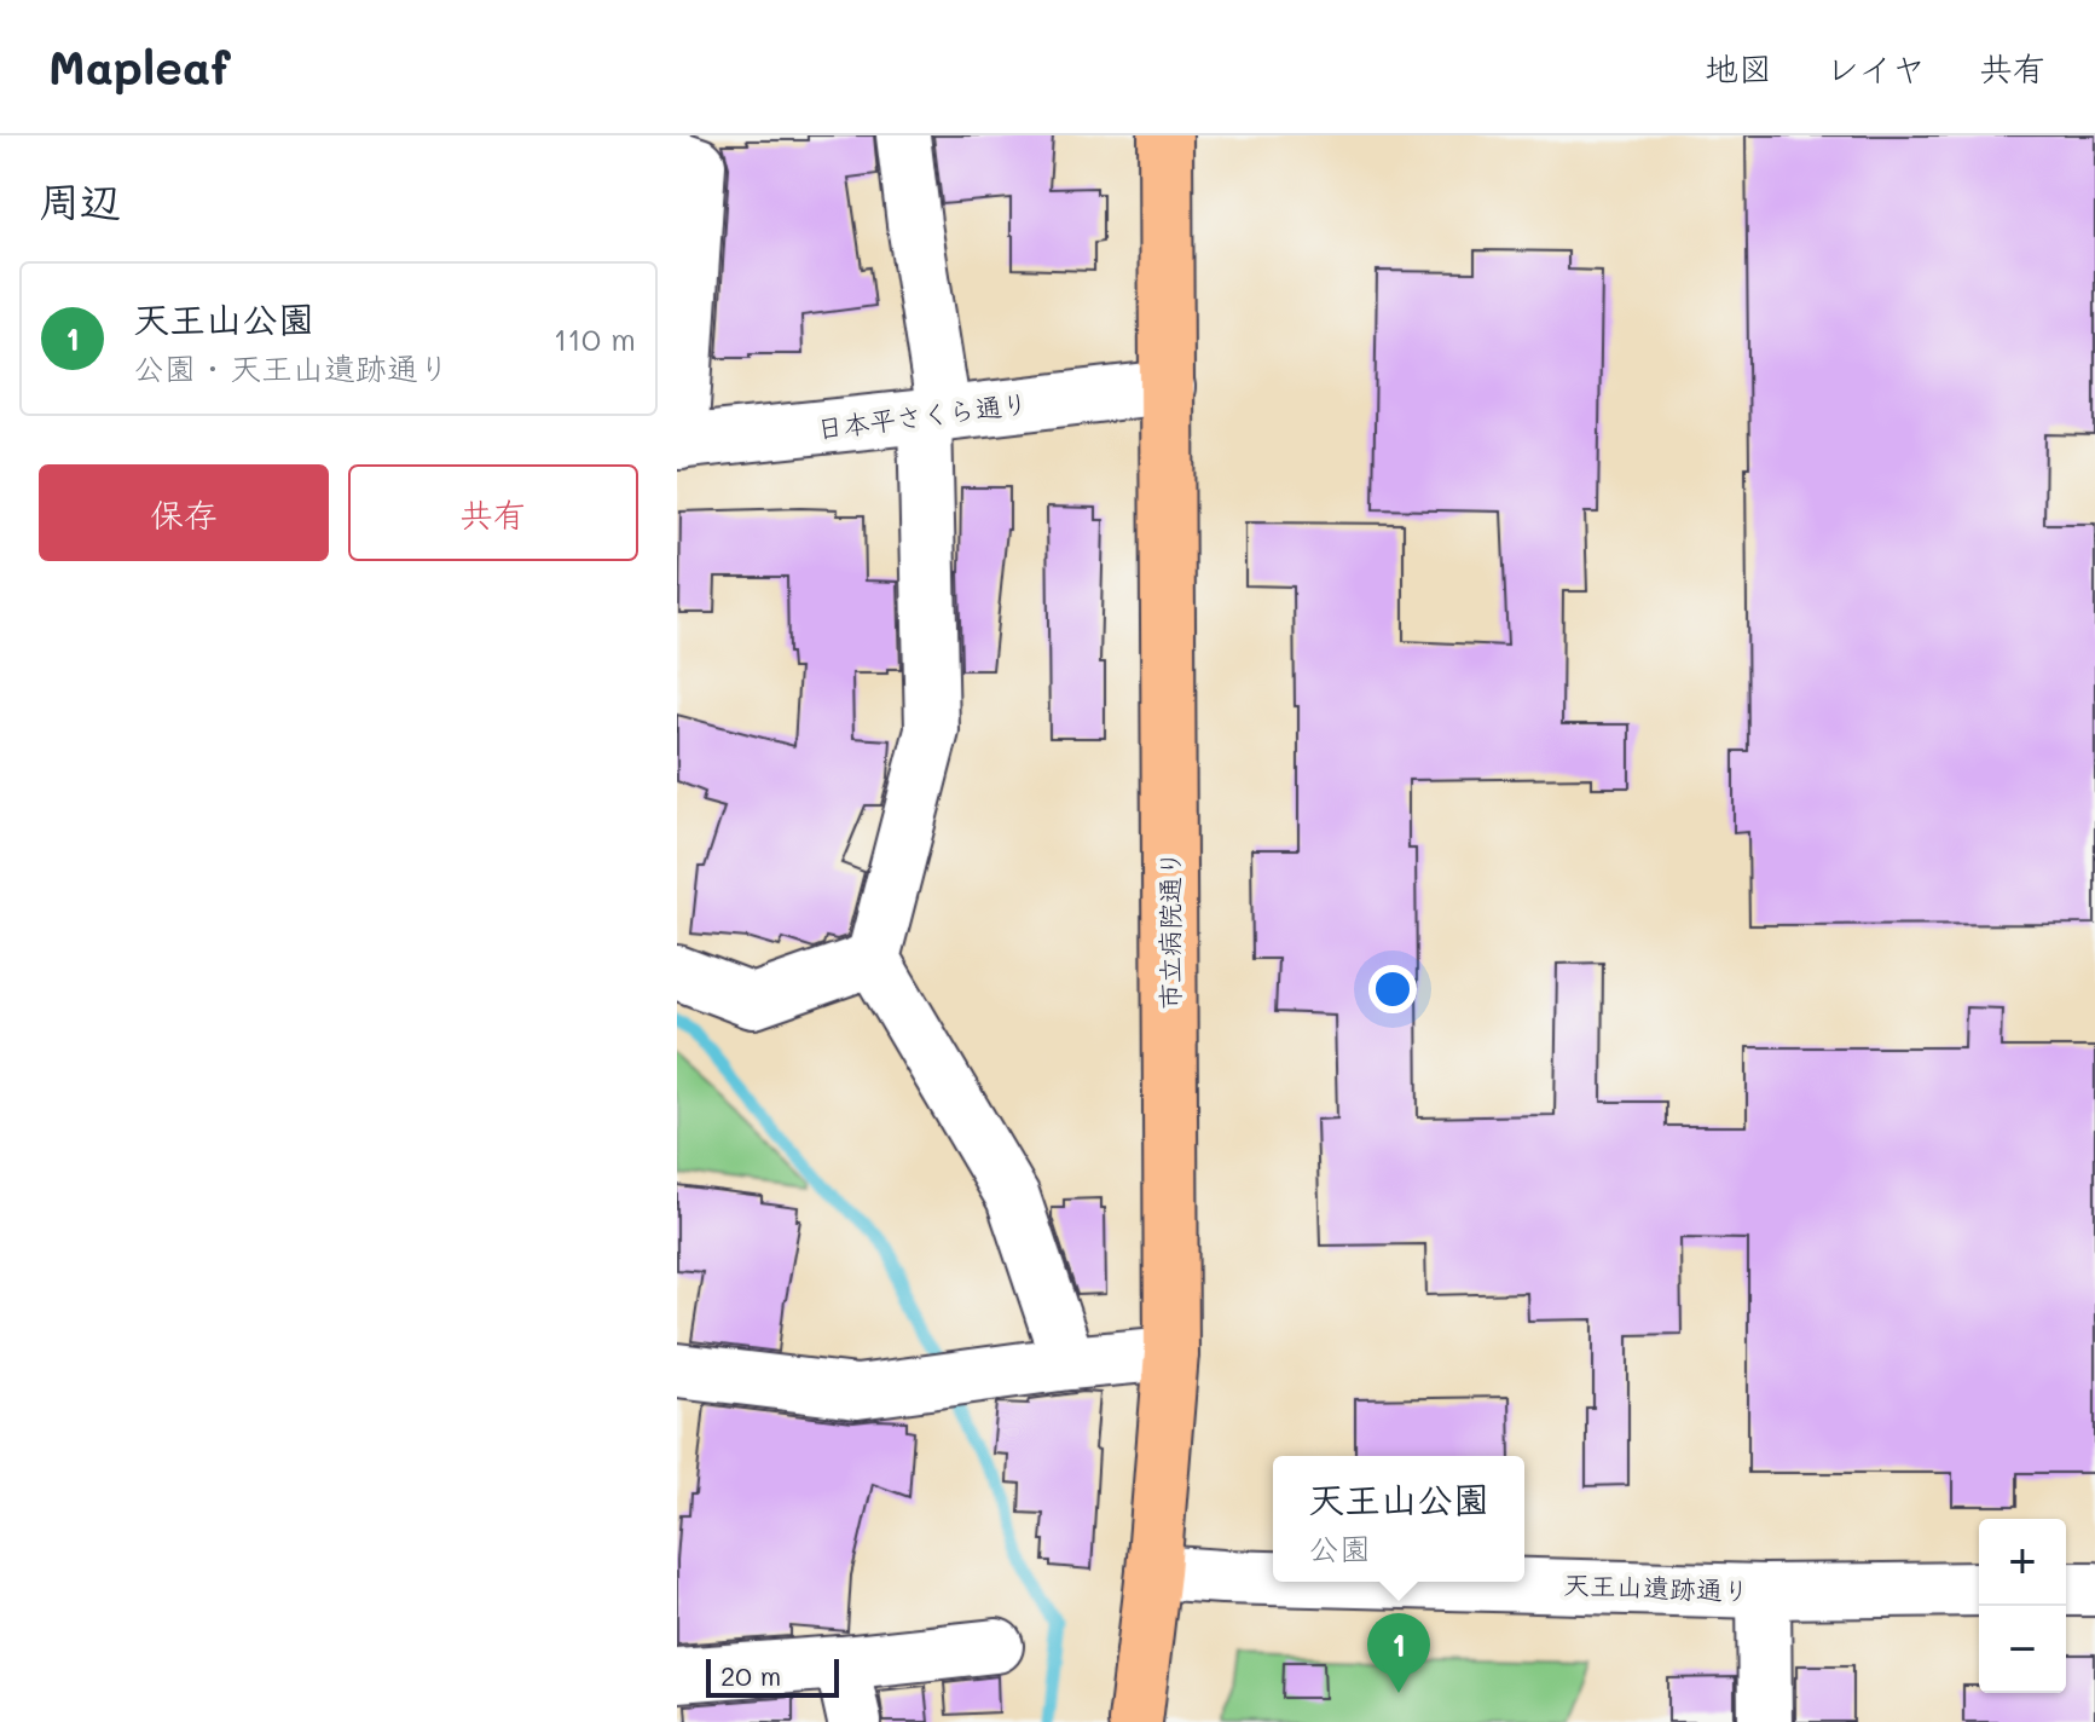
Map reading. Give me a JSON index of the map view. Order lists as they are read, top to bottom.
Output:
{
  "streets": {
    "main road": ["市立病院通り"],
    "street": ["日本平さくら通り", "天王山遺跡通り"]
  },
  "crossings": [
    ["日本平さくら通り", "市立病院通り"],
    ["市立病院通り", "天王山遺跡通り"]
  ],
  "scale_bar": "20 m",
  "page": {
    "header": "Mapleaf",
    "nav": ["地図", "レイヤ", "共有"],
    "heading": "周辺",
    "list": [
      {
        "mark": "1",
        "name": "天王山公園",
        "note": "公園 · 天王山遺跡通り",
        "value": "110 m"
      }
    ],
    "buttons": ["保存", "共有"],
    "popup": ["天王山公園", "公園"],
    "map_buttons": ["+", "−"],
    "pins": "1",
    "scale": "20 m"
  }
}
